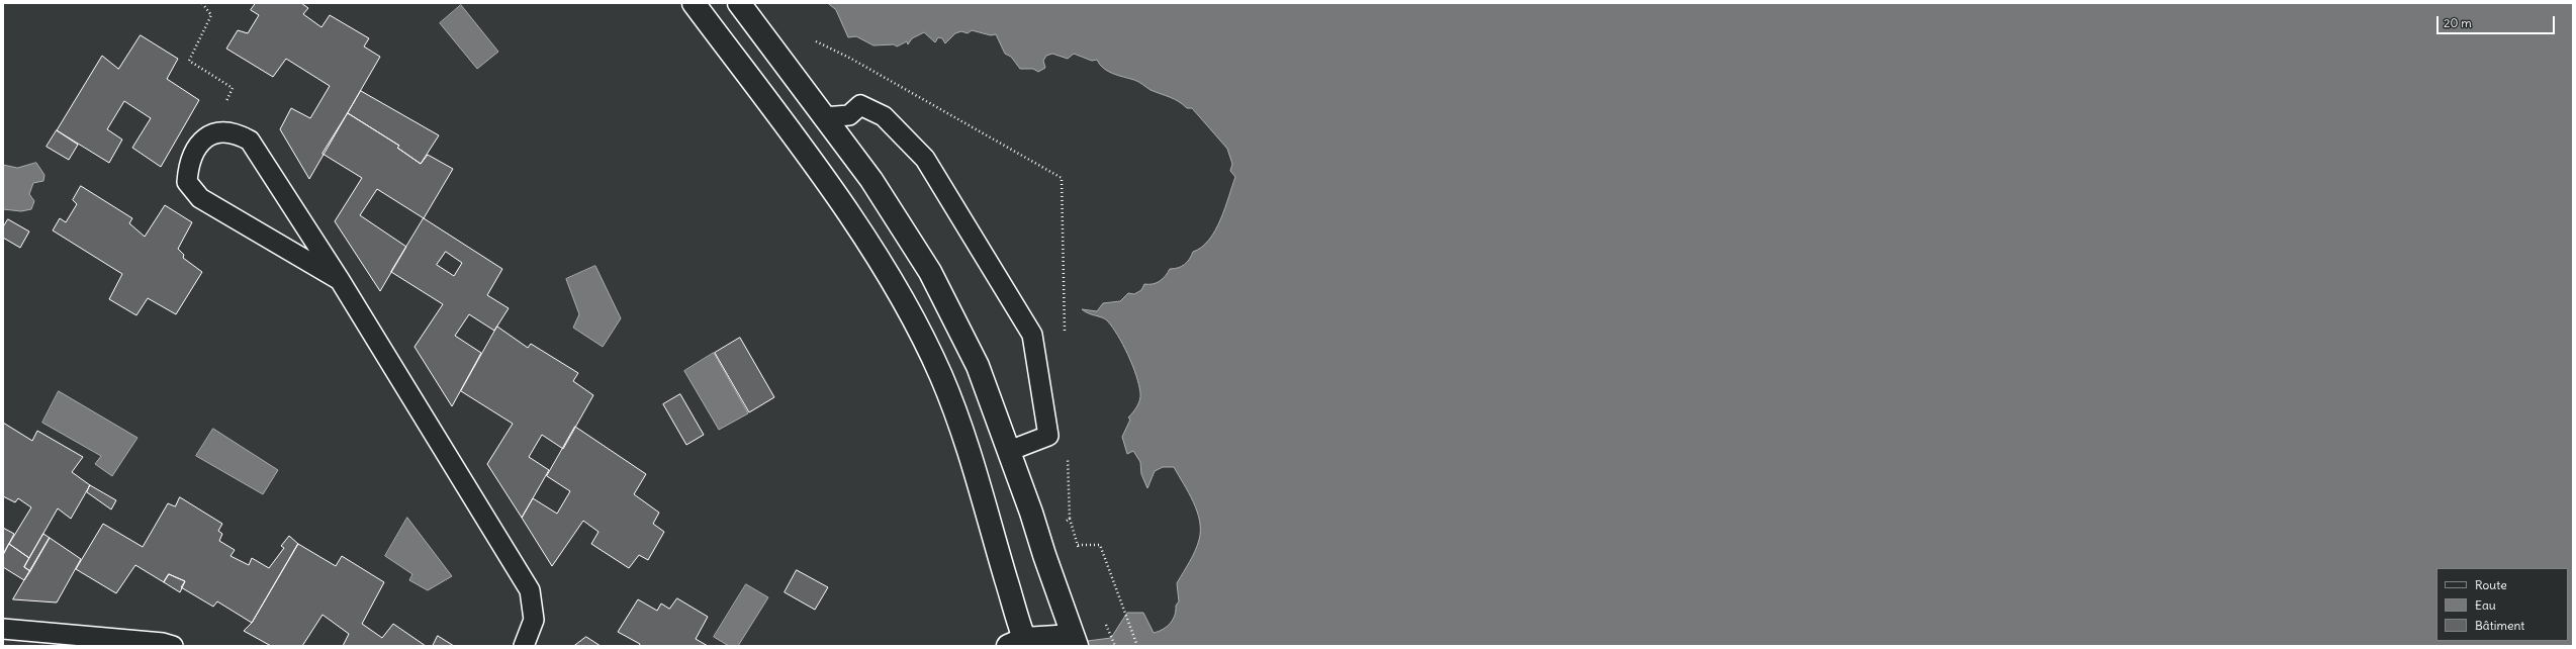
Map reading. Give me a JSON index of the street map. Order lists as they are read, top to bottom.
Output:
{
  "legend": ["Route", "Eau", "Bâtiment"],
  "scale_bar": "20 m"
}
